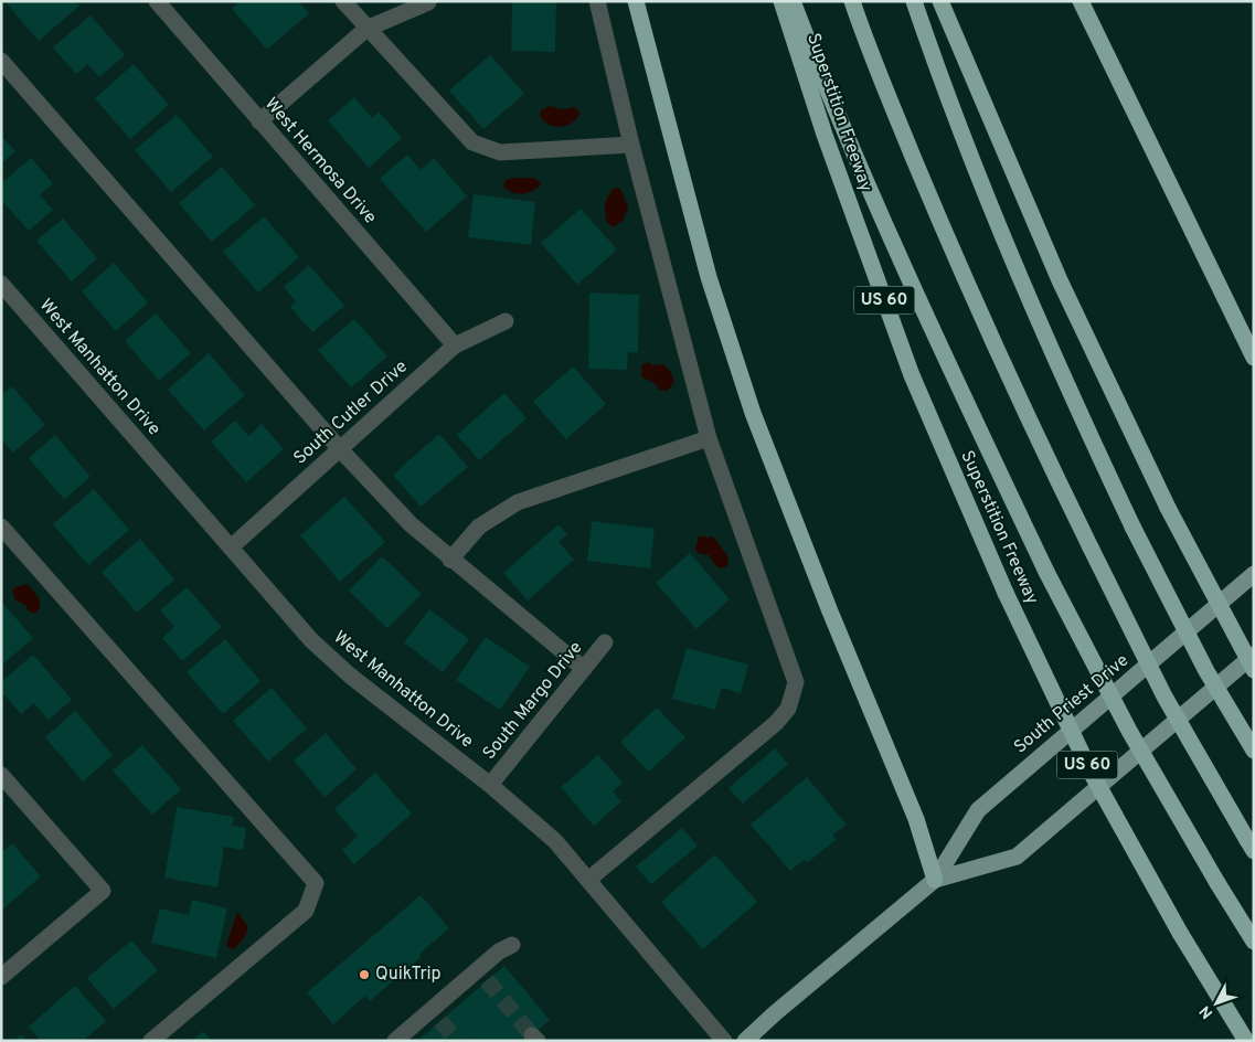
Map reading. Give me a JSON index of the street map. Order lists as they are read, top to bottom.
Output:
{
  "streets": {
    "highway": ["Superstition Freeway", "US 60"],
    "main road": ["South Priest Drive"],
    "street": [
      "West Hermosa Drive",
      "West Manhatton Drive",
      "South Cutler Drive",
      "South Margo Drive"
    ]
  },
  "crossings": [
    ["West Hermosa Drive", "South Cutler Drive"],
    ["West Manhatton Drive", "South Cutler Drive"],
    ["West Manhatton Drive", "South Margo Drive"]
  ],
  "places": ["QuikTrip"],
  "north": "bottom left"
}
